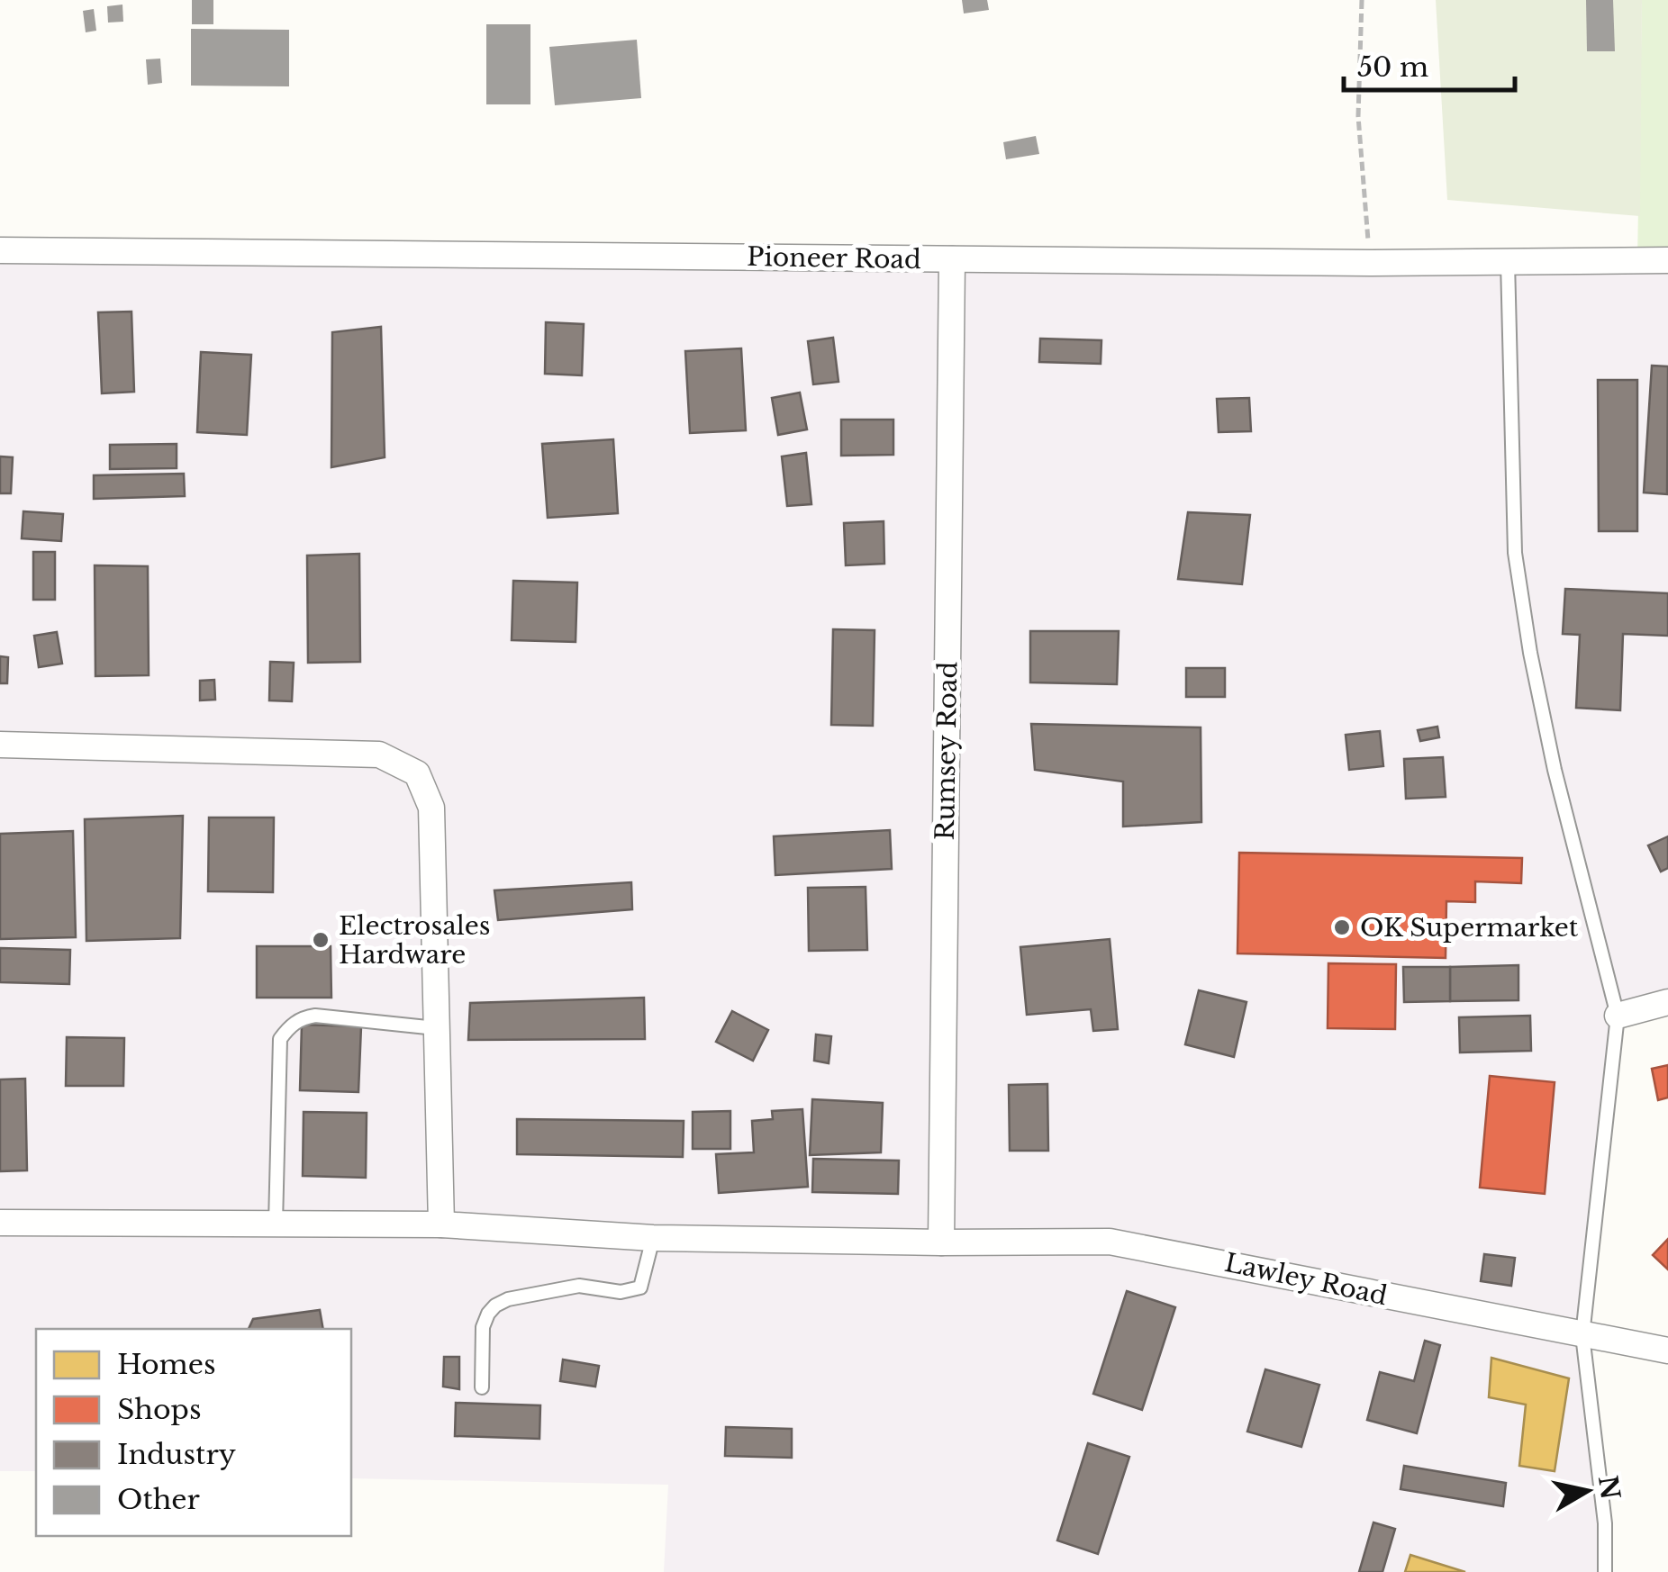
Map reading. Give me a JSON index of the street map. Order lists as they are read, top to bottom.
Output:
{
  "streets": {
    "street": ["Pioneer Road", "Rumsey Road", "Lawley Road"]
  },
  "crossings": [
    ["Pioneer Road", "Rumsey Road"],
    ["Rumsey Road", "Lawley Road"]
  ],
  "places": ["OK Supermarket", "Electrosales Hardware"],
  "legend": [
    "Homes",
    "Shops",
    "Industry",
    "Other"
  ],
  "scale_bar": "50 m",
  "north": "right"
}
